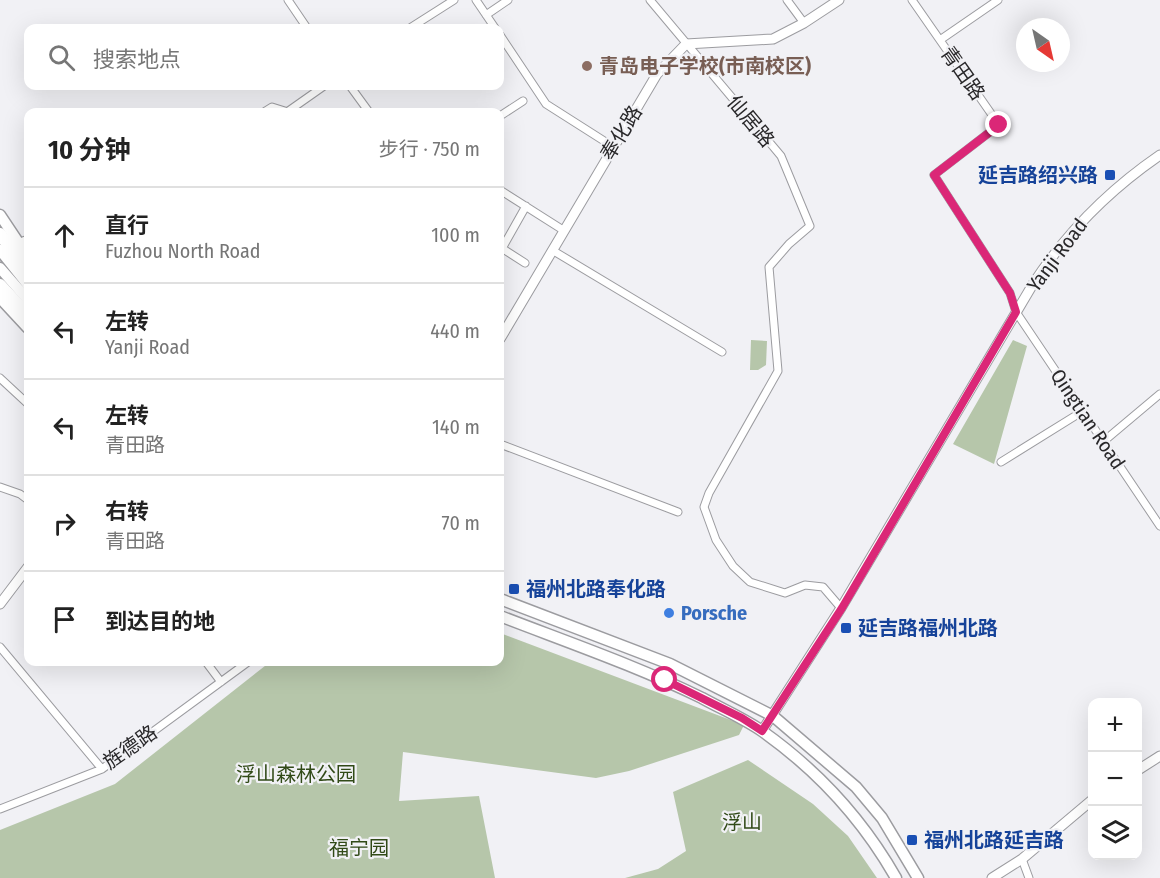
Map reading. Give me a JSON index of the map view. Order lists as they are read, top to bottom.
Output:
{
  "streets": {
    "main road": ["奉化路", "Yanji Road"],
    "street": [
      "青田路",
      "仙居路",
      "Qingtian Road",
      "旌德路"
    ]
  },
  "crossings": [
    ["青田路", "Yanji Road"],
    ["青田路", "Qingtian Road"],
    ["仙居路", "奉化路"],
    ["仙居路", "Yanji Road"],
    ["Yanji Road", "Qingtian Road"]
  ],
  "parks": ["浮山森林公园", "浮山", "福宁园"],
  "places": {
    "other": ["青岛电子学校(市南校区)", "Porsche"],
    "transit": [
      "延吉路绍兴路",
      "福州北路奉化路",
      "延吉路福州北路",
      "福州北路延吉路"
    ]
  },
  "north": "bottom right",
  "page": {
    "search": "搜索地点",
    "heading": ["10 分钟", "步行 · 750 m"],
    "list": [
      ["直行", "Fuzhou North Road", "100 m"],
      ["左转", "Yanji Road", "440 m"],
      ["左转", "青田路", "140 m"],
      ["右转", "青田路", "70 m"],
      "到达目的地"
    ],
    "map_buttons": ["+", "−"]
  }
}
